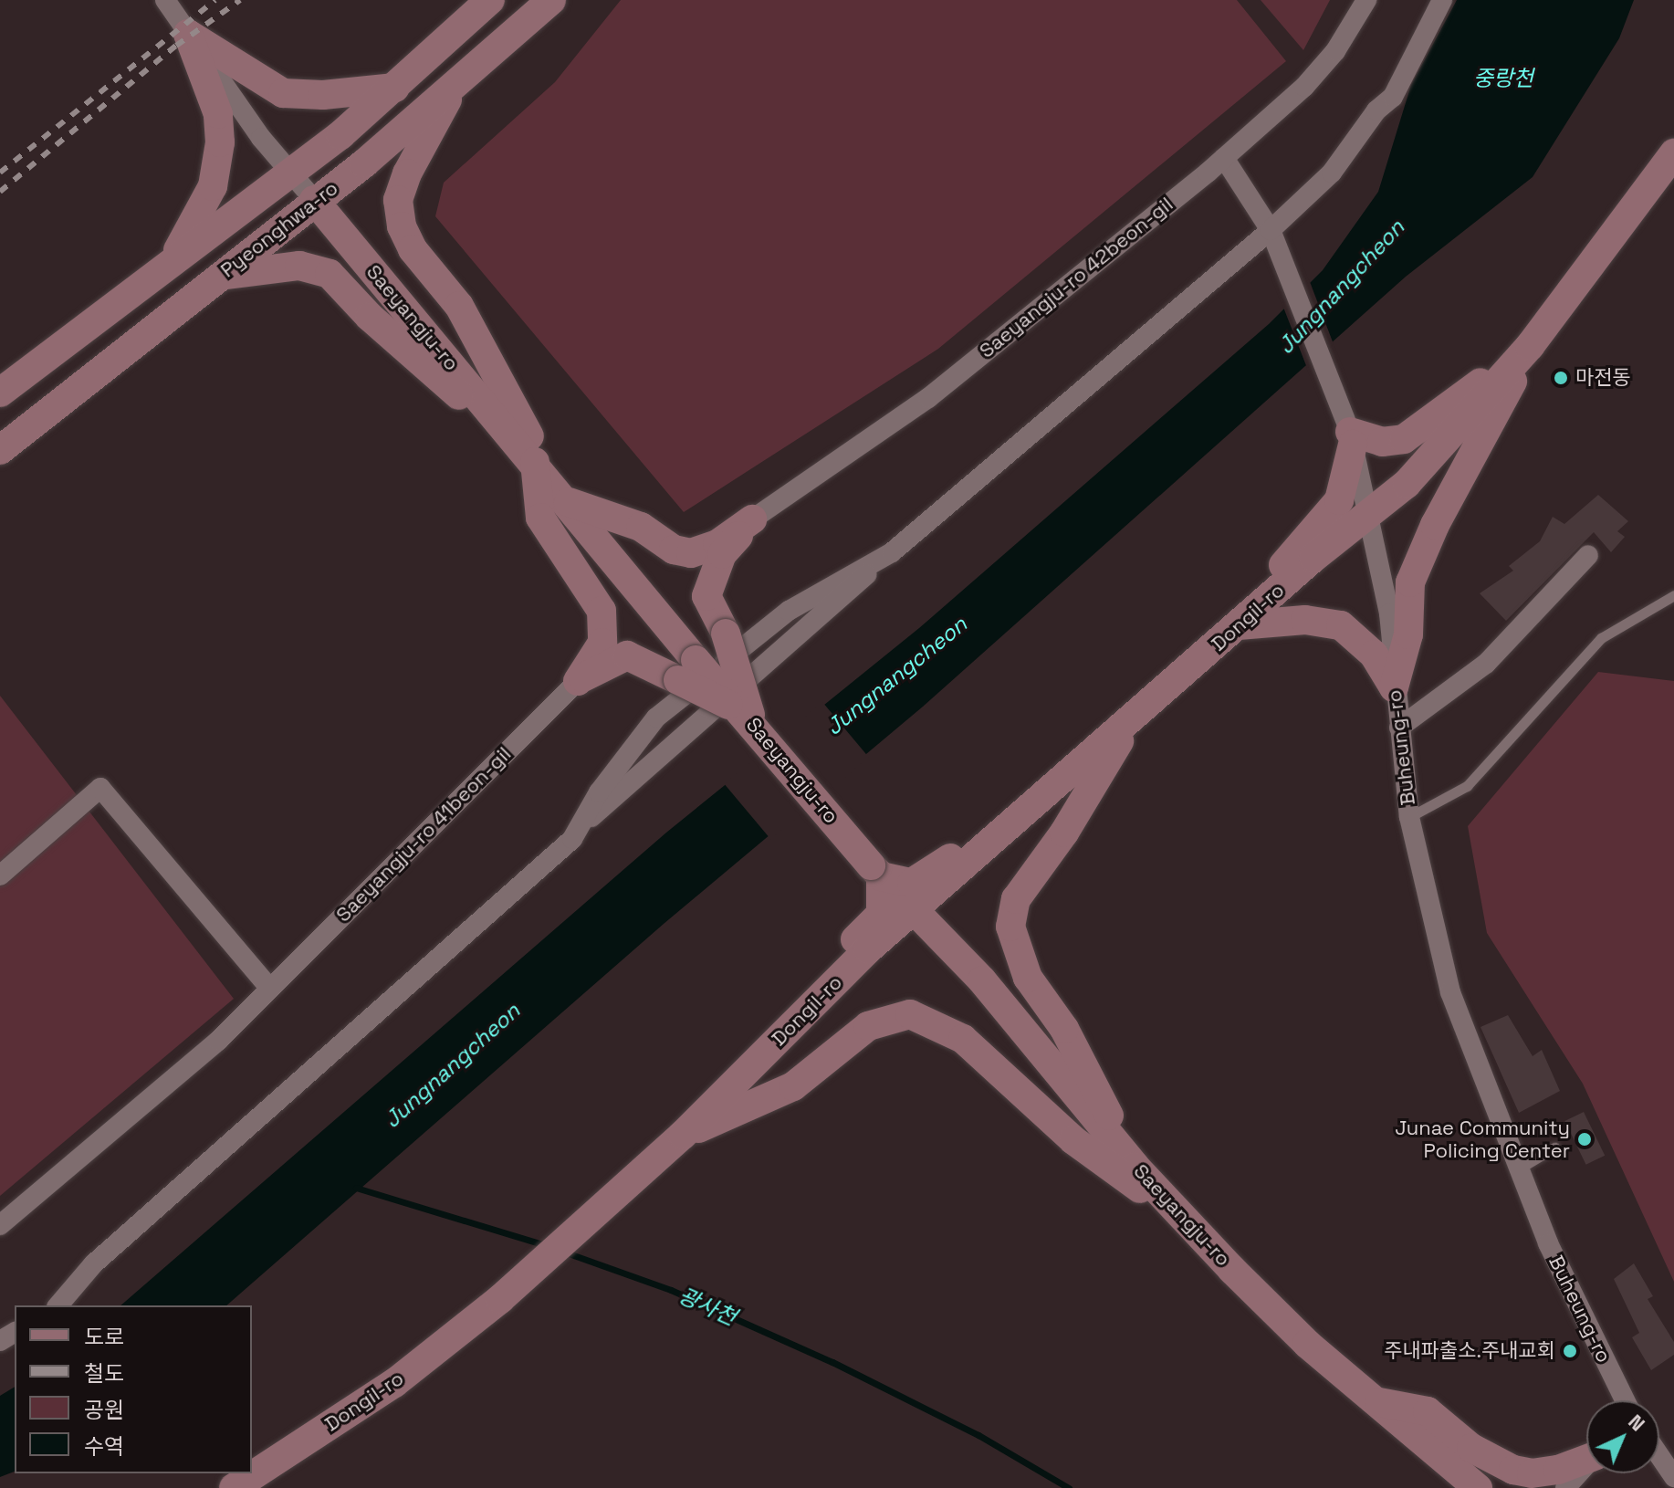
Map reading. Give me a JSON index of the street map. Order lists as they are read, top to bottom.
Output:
{
  "streets": {
    "main road": ["Pyeonghwa-ro", "Saeyangju-ro", "Dongil-ro"],
    "street": ["Saeyangju-ro 42beon-gil", "Buheung-ro", "Saeyangju-ro 41beon-gil"]
  },
  "crossings": [
    ["Pyeonghwa-ro", "Saeyangju-ro"],
    ["Saeyangju-ro 42beon-gil", "Buheung-ro"],
    ["Saeyangju-ro", "Dongil-ro"],
    ["Dongil-ro", "Buheung-ro"]
  ],
  "water": ["중랑천", "Jungnangcheon", "광사천"],
  "places": ["마전동", "Junae Community Policing Center", "주내파출소.주내교회"],
  "legend": [
    "도로",
    "철도",
    "공원",
    "수역"
  ],
  "north": "top right"
}
